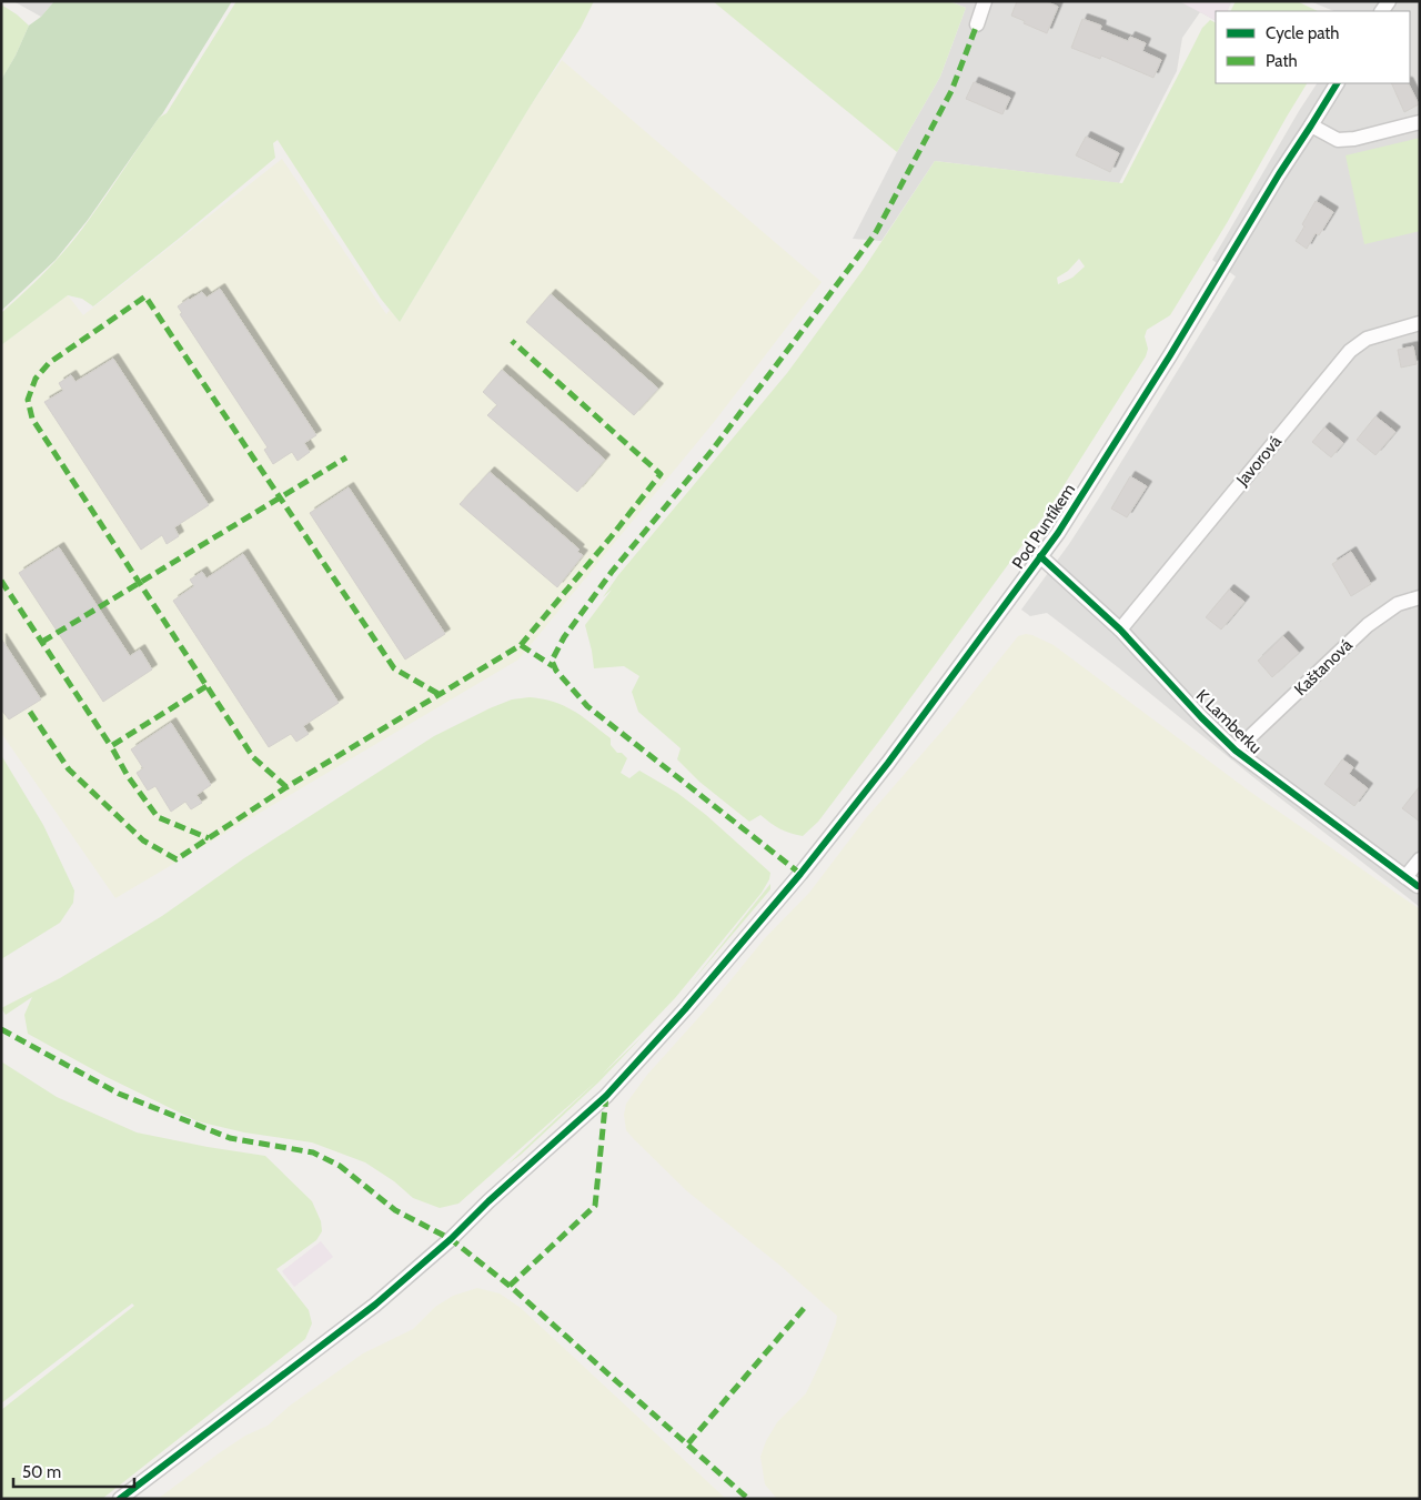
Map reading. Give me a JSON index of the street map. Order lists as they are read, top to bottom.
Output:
{
  "streets": {
    "street": [
      "Javorová",
      "Pod Puntíkem",
      "Kaštanová",
      "K Lamberku"
    ]
  },
  "crossings": [
    ["Javorová", "K Lamberku"],
    ["Pod Puntíkem", "K Lamberku"],
    ["Kaštanová", "K Lamberku"]
  ],
  "legend": ["Cycle path", "Path"],
  "scale_bar": "50 m"
}
